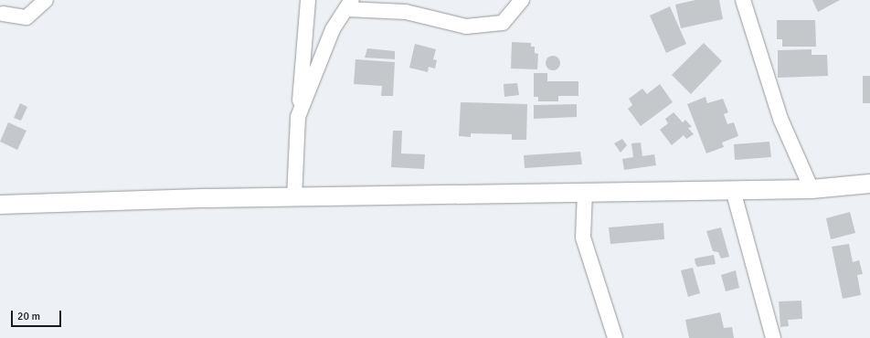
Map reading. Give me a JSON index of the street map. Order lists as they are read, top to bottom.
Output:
{
  "scale_bar": "20 m"
}
